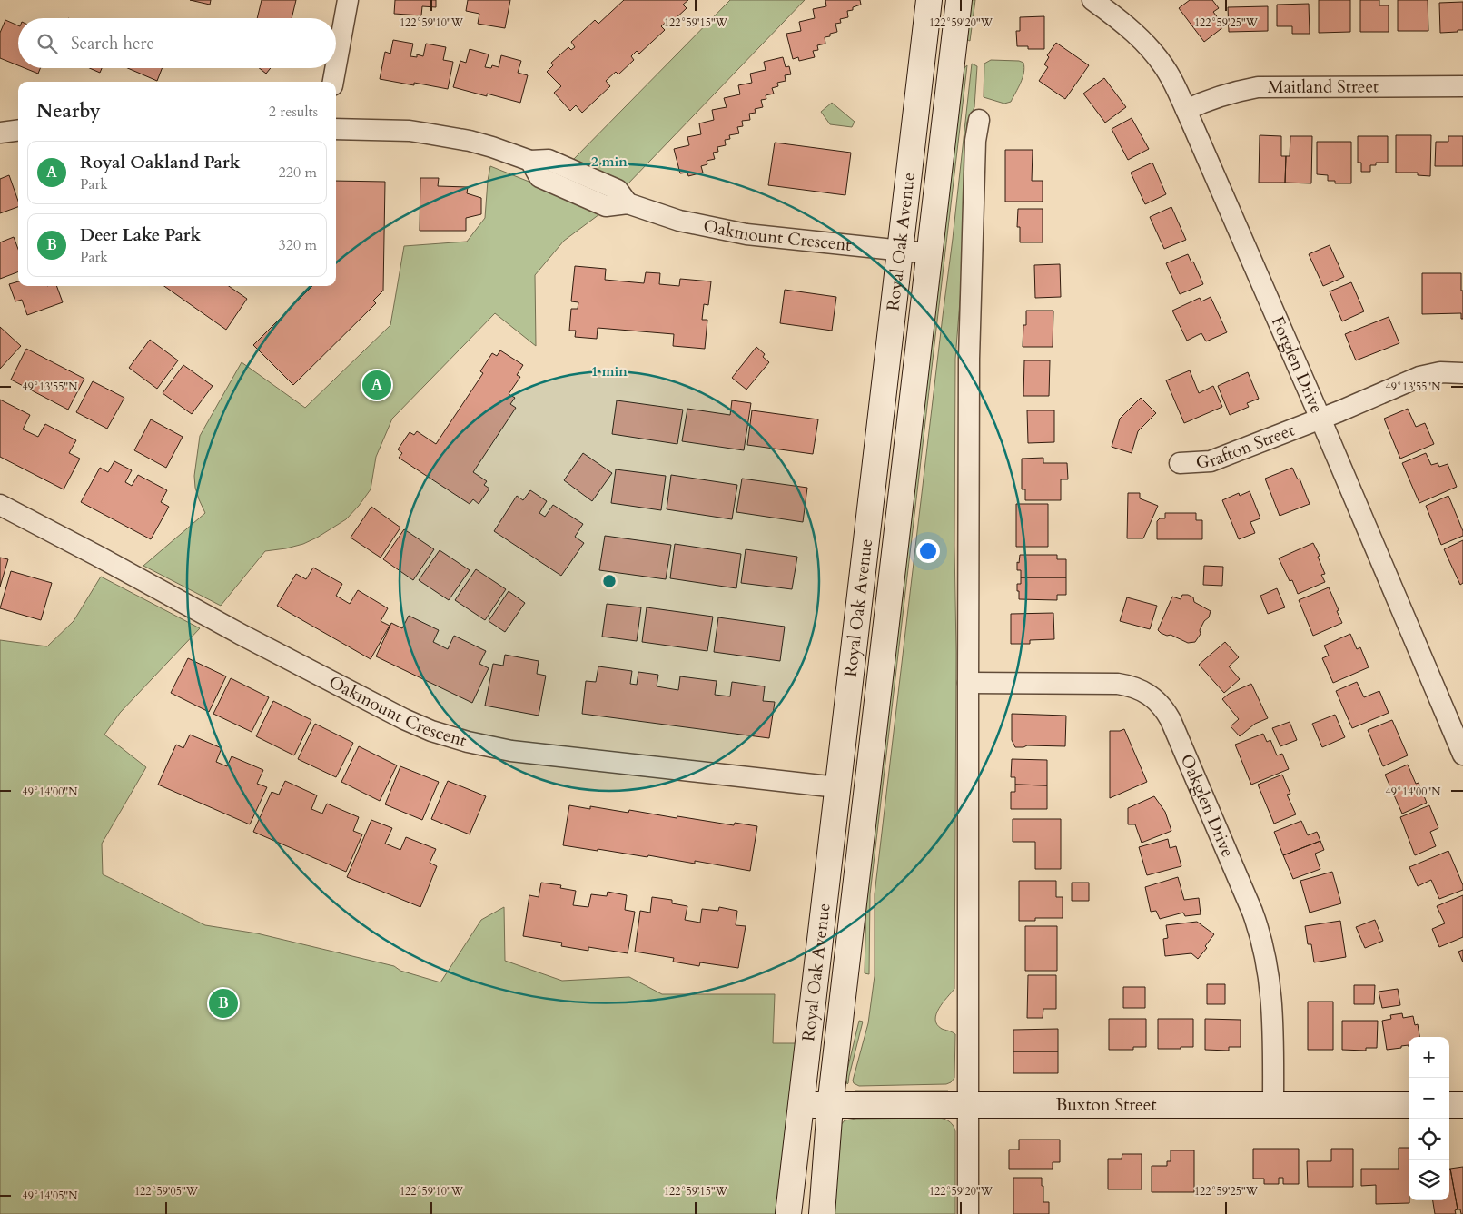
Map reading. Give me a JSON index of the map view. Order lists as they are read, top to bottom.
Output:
{
  "streets": {
    "main road": ["Royal Oak Avenue", "Buxton Street"],
    "street": [
      "Maitland Street",
      "Oakmount Crescent",
      "Forglen Drive",
      "Grafton Street",
      "Oakglen Drive"
    ]
  },
  "crossings": [
    ["Maitland Street", "Forglen Drive"],
    ["Oakmount Crescent", "Royal Oak Avenue"],
    ["Royal Oak Avenue", "Buxton Street"],
    ["Forglen Drive", "Grafton Street"],
    ["Oakglen Drive", "Buxton Street"]
  ],
  "page": {
    "search": "Search here",
    "heading": ["Nearby", "2 results"],
    "list": [
      {
        "mark": "A",
        "name": "Royal Oakland Park",
        "note": "Park",
        "value": "220 m"
      },
      {
        "mark": "B",
        "name": "Deer Lake Park",
        "note": "Park",
        "value": "320 m"
      }
    ],
    "pins": ["A", "B"],
    "map_buttons": ["+", "−"]
  },
  "coordinates": [
    "122°59'10\"W",
    "122°59'15\"W",
    "122°59'20\"W",
    "122°59'25\"W",
    "49°13'55\"N",
    "49°14'00\"N",
    "122°59'05\"W",
    "49°14'05\"N"
  ],
  "rings": ["2 min", "1 min"]
}
